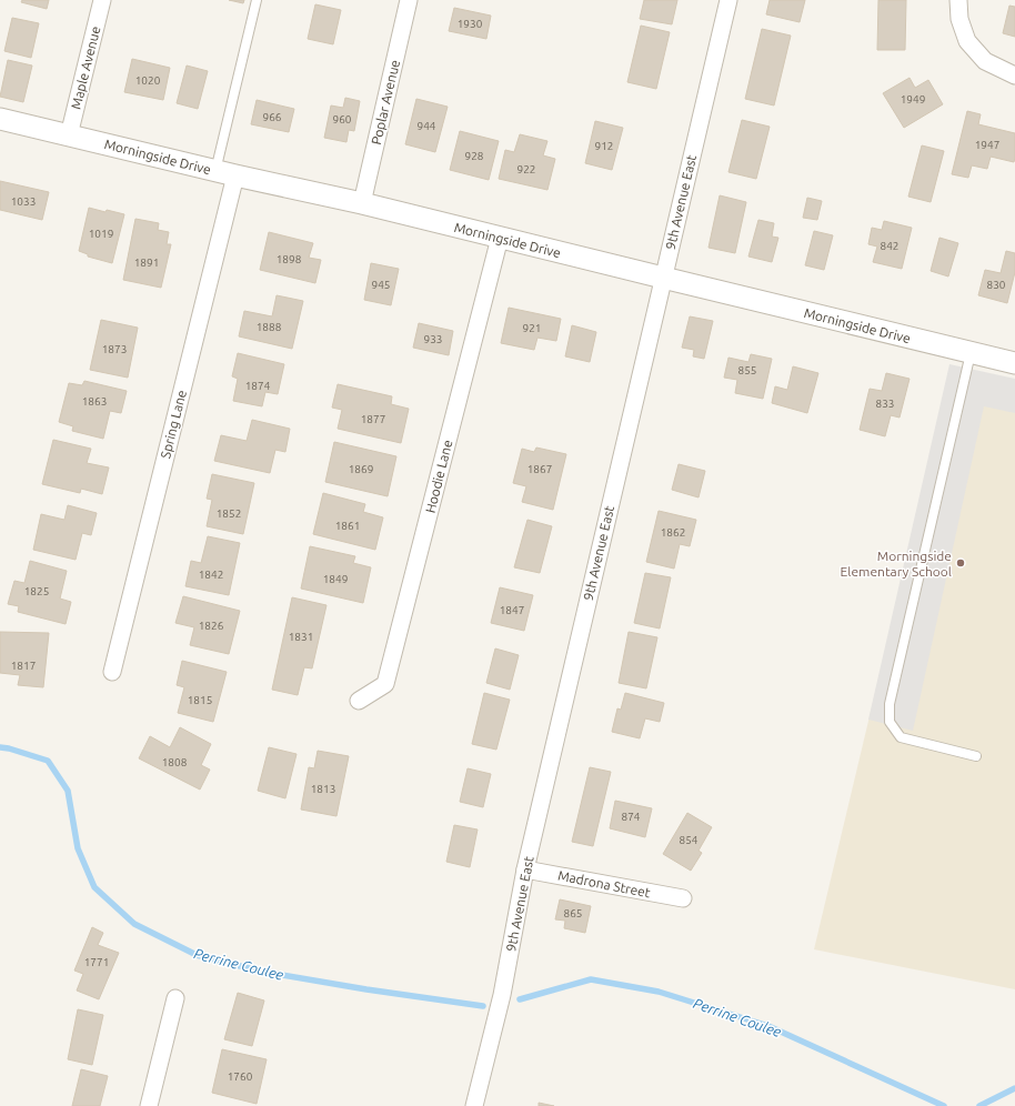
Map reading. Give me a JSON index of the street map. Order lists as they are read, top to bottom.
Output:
{
  "streets": {
    "street": [
      "Maple Avenue",
      "Poplar Avenue",
      "Morningside Drive",
      "9th Avenue East",
      "Spring Lane",
      "Hoodie Lane",
      "Madrona Street"
    ]
  },
  "crossings": [
    ["Maple Avenue", "Morningside Drive"],
    ["Poplar Avenue", "Morningside Drive"],
    ["Morningside Drive", "9th Avenue East"],
    ["Morningside Drive", "Spring Lane"],
    ["Morningside Drive", "Hoodie Lane"],
    ["9th Avenue East", "Madrona Street"]
  ],
  "water": ["Perrine Coulee"],
  "places": ["Morningside Elementary School"],
  "house_numbers": [
    "1930",
    "1020",
    "1949",
    "966",
    "960",
    "944",
    "1947",
    "912",
    "928",
    "922",
    "1033",
    "1019",
    "842",
    "1898",
    "1891",
    "945",
    "830",
    "1888",
    "921",
    "933",
    "1873",
    "855",
    "1874",
    "1863",
    "833",
    "1877",
    "1869",
    "1867",
    "1852",
    "1861",
    "1862",
    "1842",
    "1849",
    "1825",
    "1847",
    "1826",
    "1831",
    "1817",
    "1815",
    "1808",
    "1813",
    "874",
    "854",
    "865",
    "1771",
    "1760"
  ]
}
